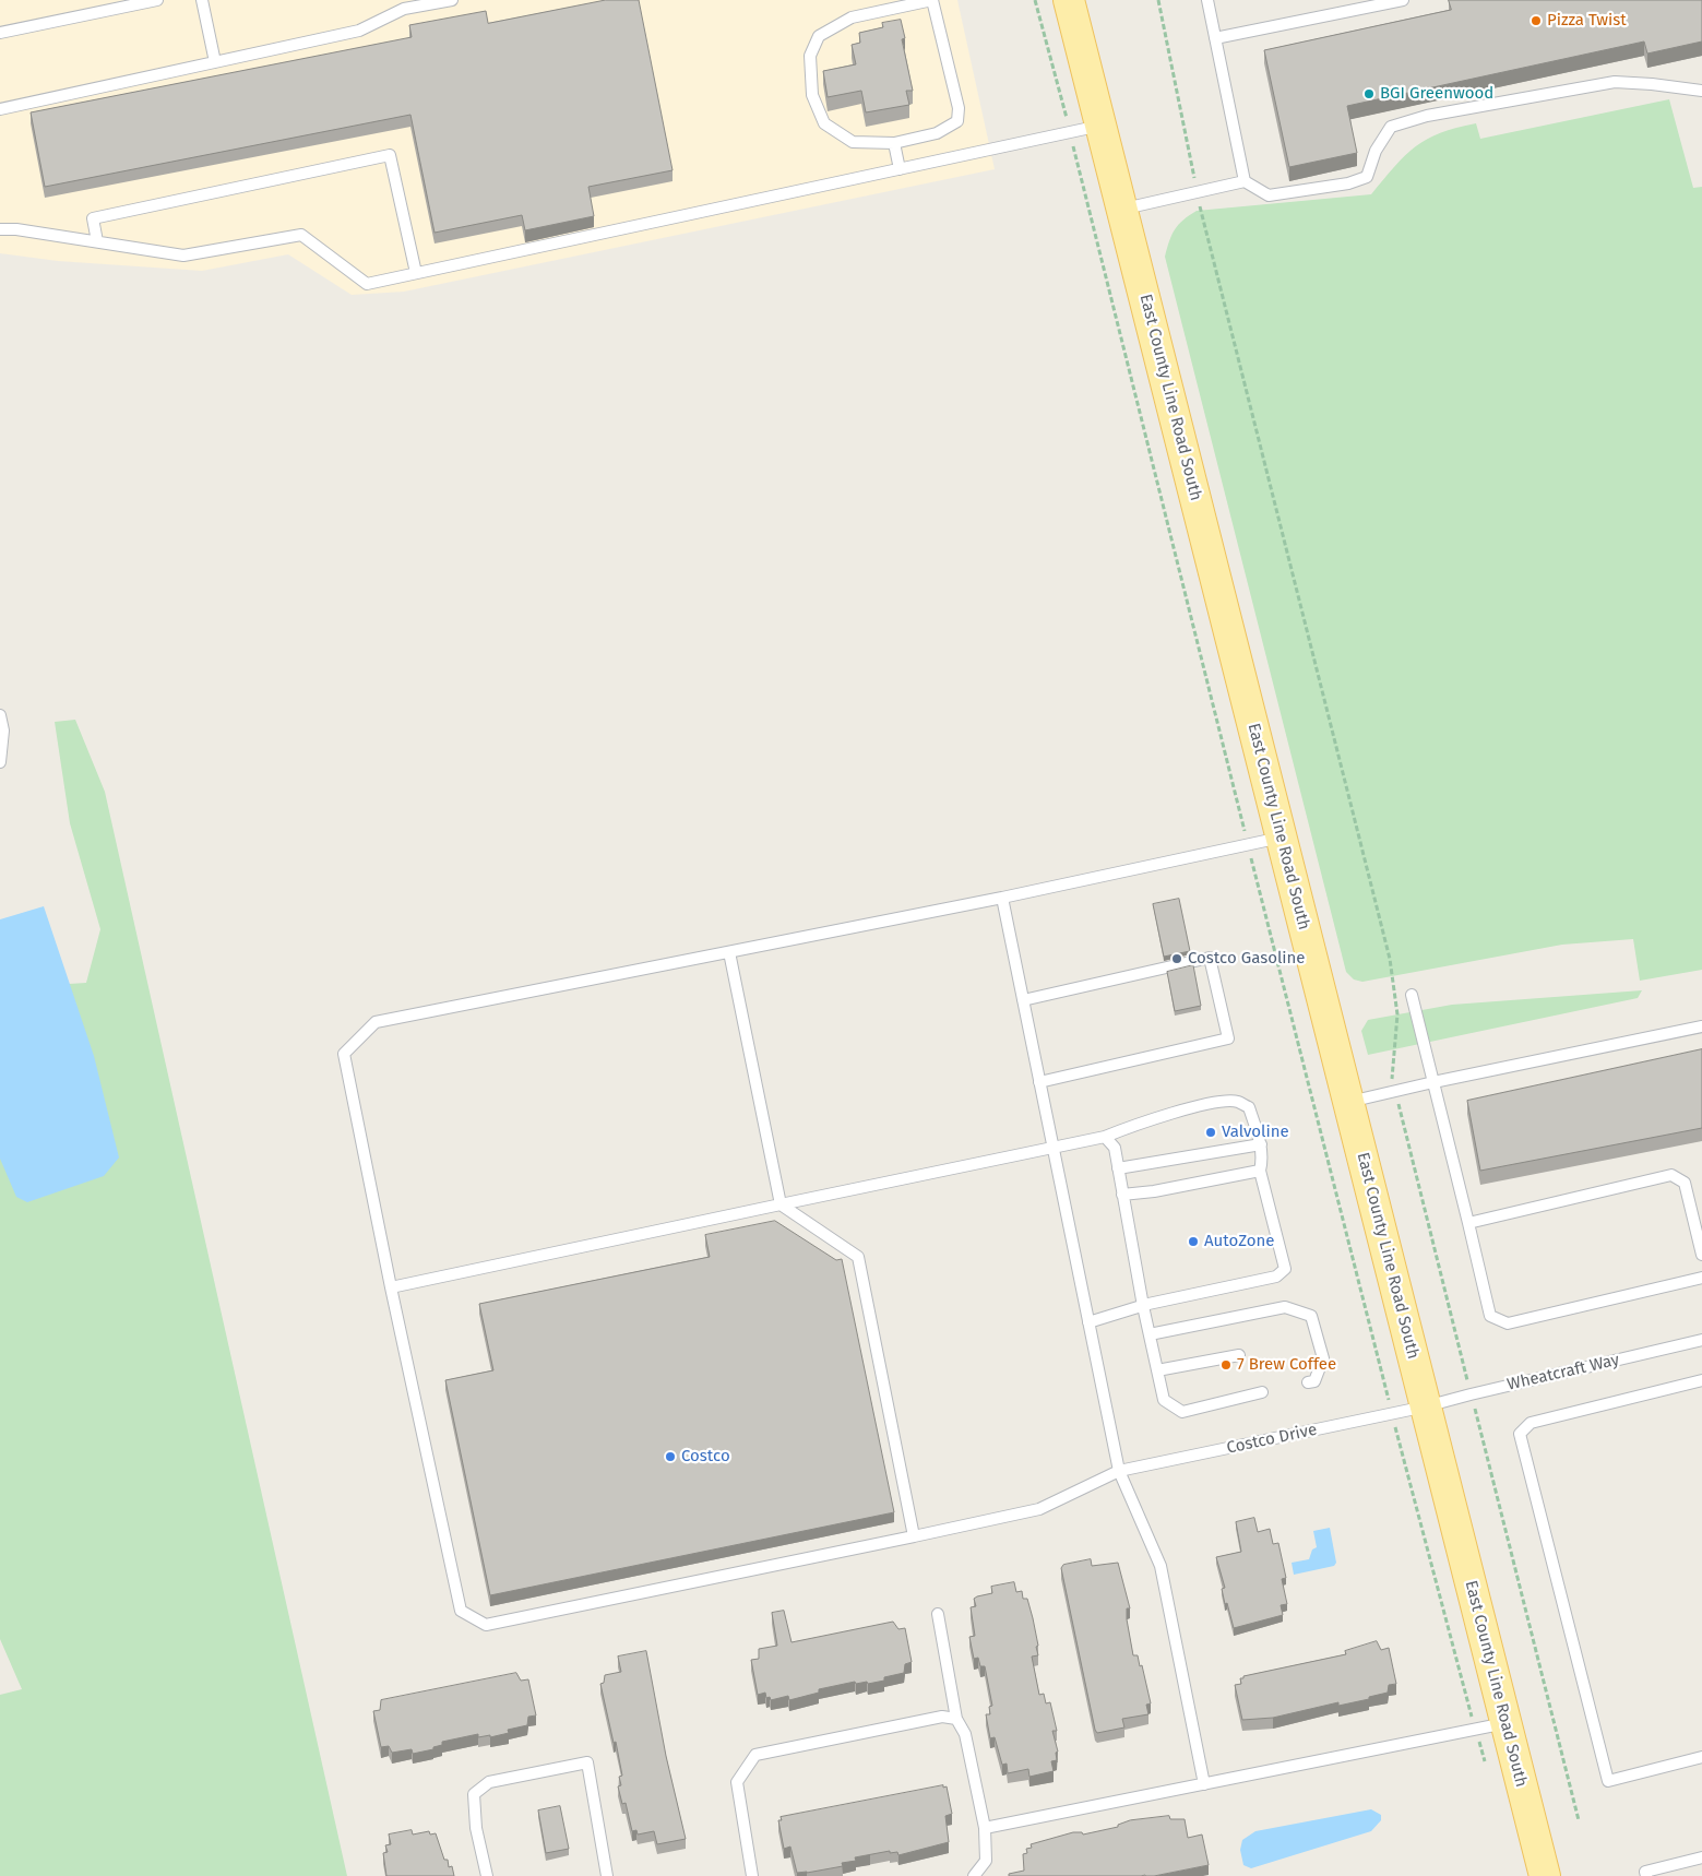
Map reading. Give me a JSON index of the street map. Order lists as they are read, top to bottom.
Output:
{
  "streets": {
    "main road": ["East County Line Road South"],
    "lane": ["Wheatcraft Way", "Costco Drive"]
  },
  "crossings": [
    ["East County Line Road South", "Wheatcraft Way"],
    ["East County Line Road South", "Costco Drive"],
    ["Wheatcraft Way", "Costco Drive"]
  ],
  "places": [
    "Pizza Twist",
    "BGI Greenwood",
    "Costco Gasoline",
    "Valvoline",
    "AutoZone",
    "7 Brew Coffee",
    "Costco"
  ]
}
